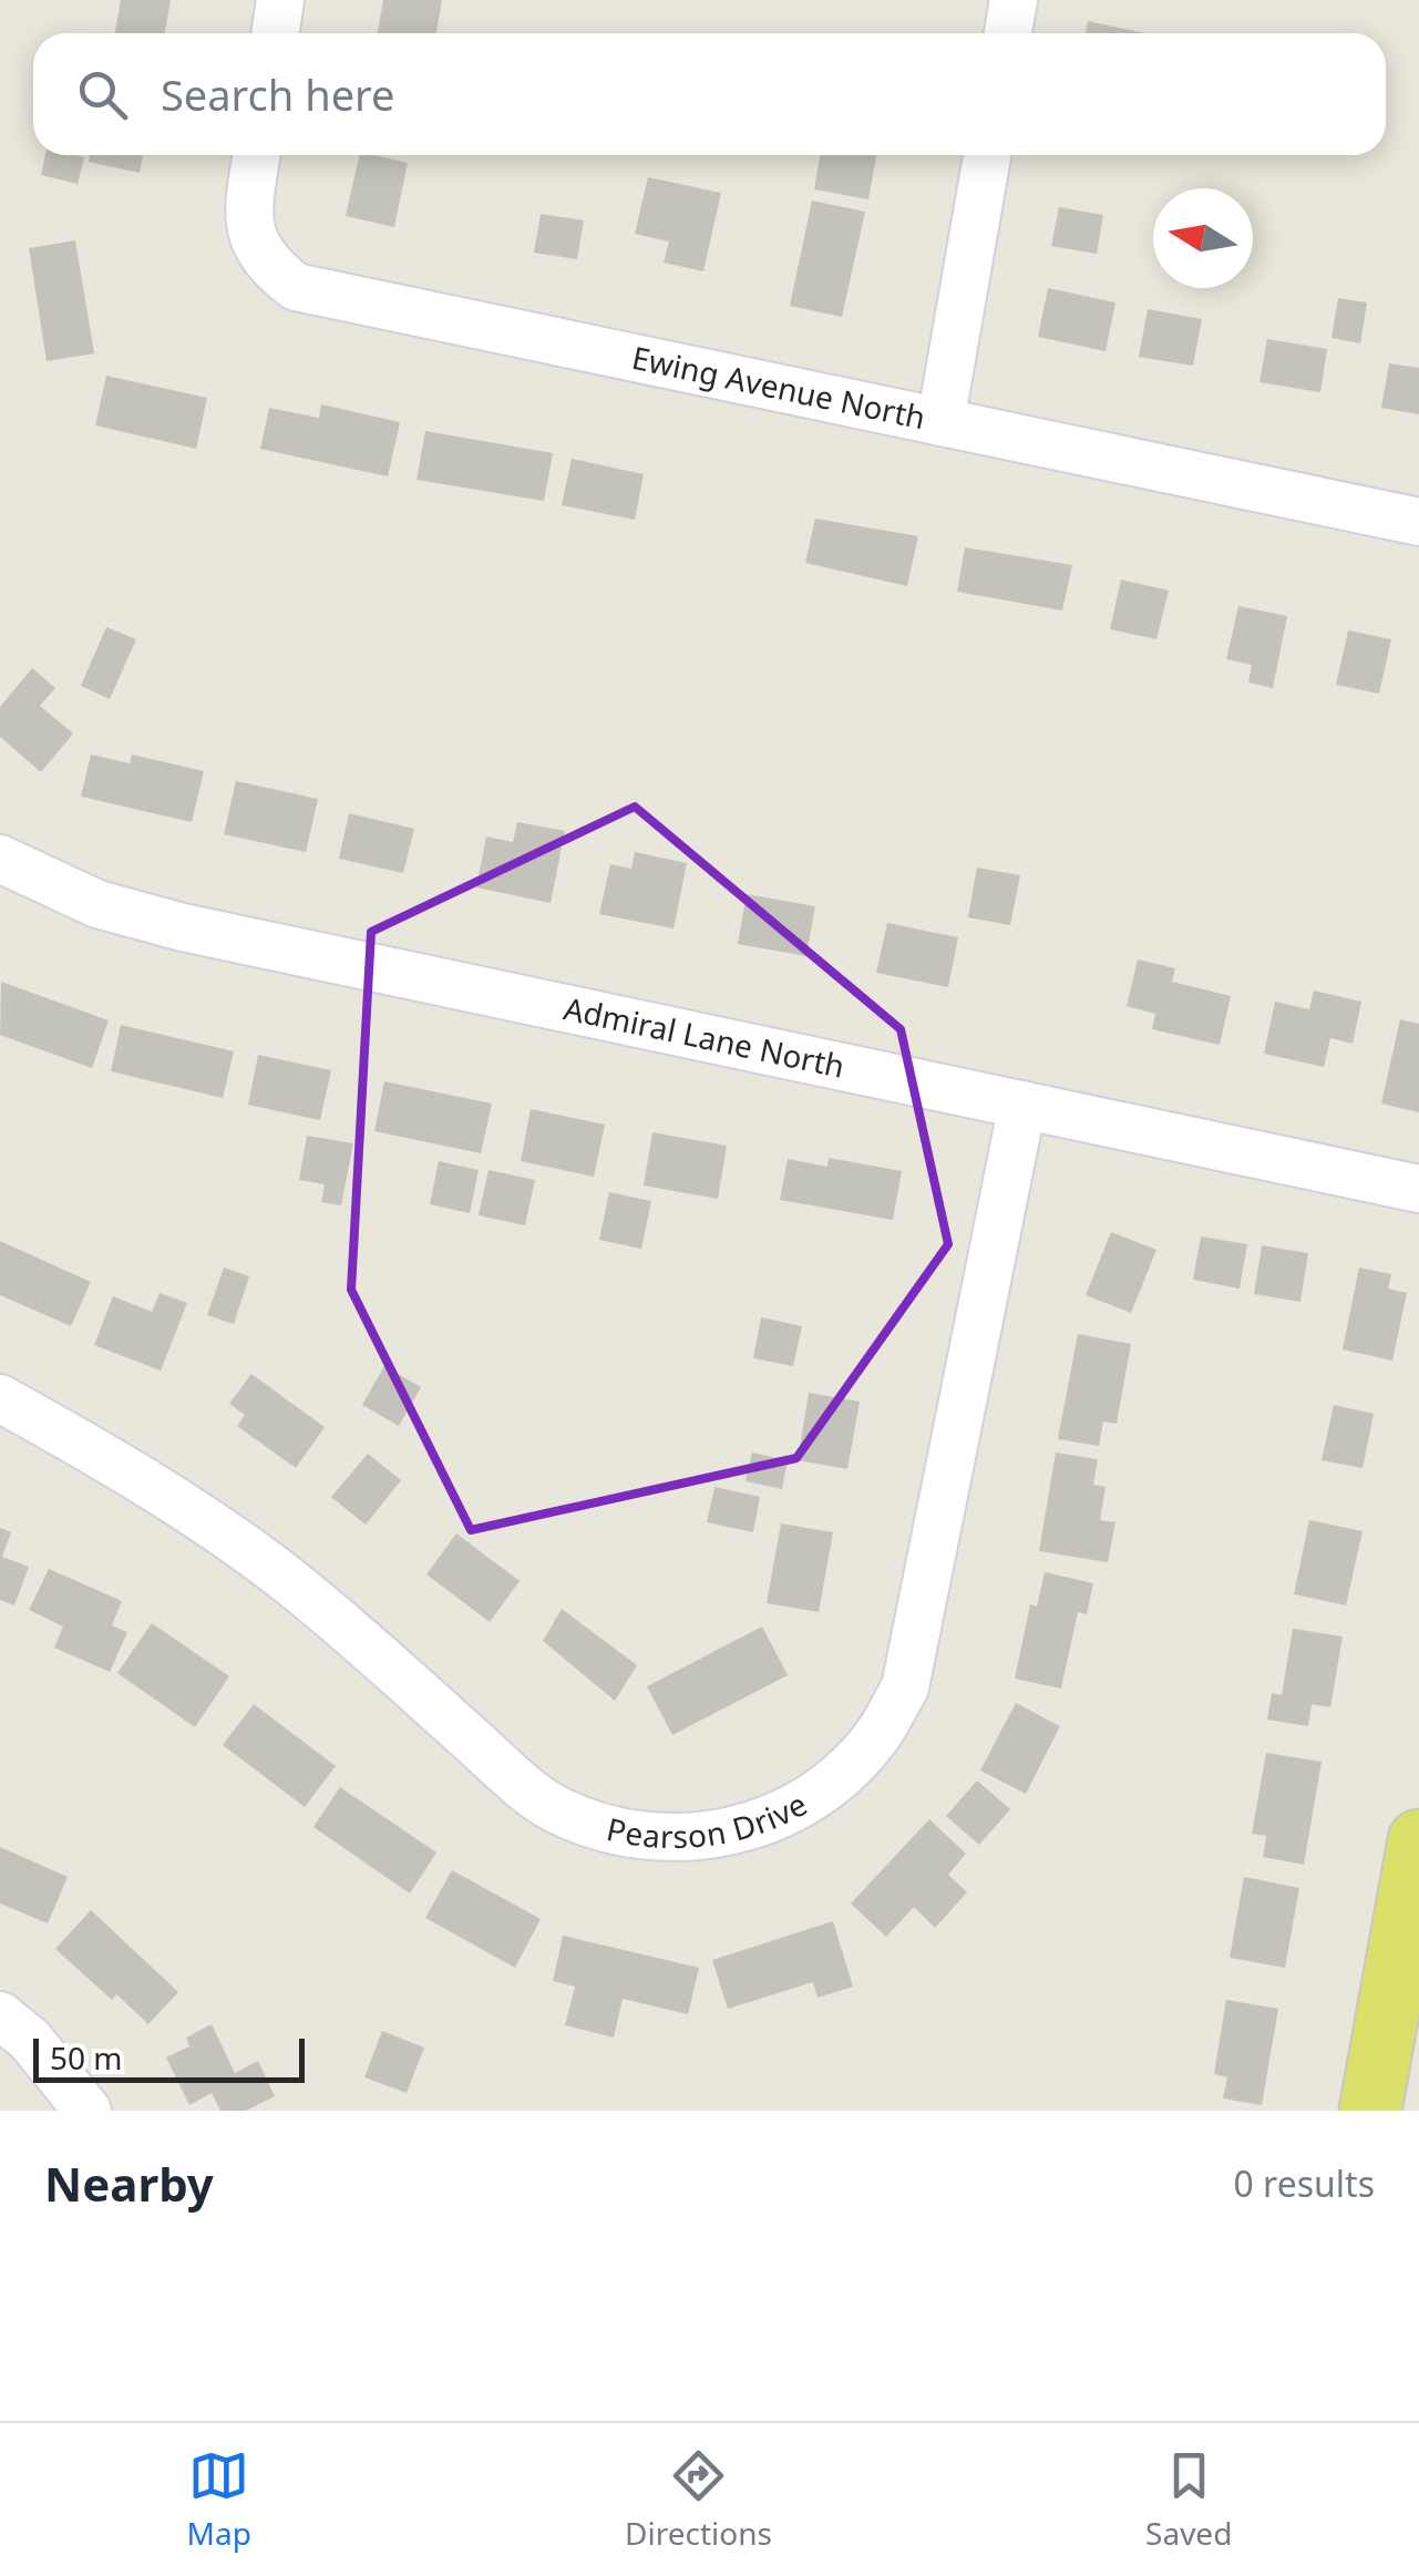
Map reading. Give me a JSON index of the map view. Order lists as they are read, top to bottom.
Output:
{
  "streets": {
    "street": ["Ewing Avenue North", "Admiral Lane North", "Pearson Drive"]
  },
  "crossings": [
    ["Admiral Lane North", "Pearson Drive"]
  ],
  "scale_bar": "50 m",
  "north": "left",
  "page": {
    "search": "Search here",
    "scale": "50 m",
    "heading": ["Nearby", "0 results"],
    "nav": ["Map", "Directions", "Saved"]
  }
}
